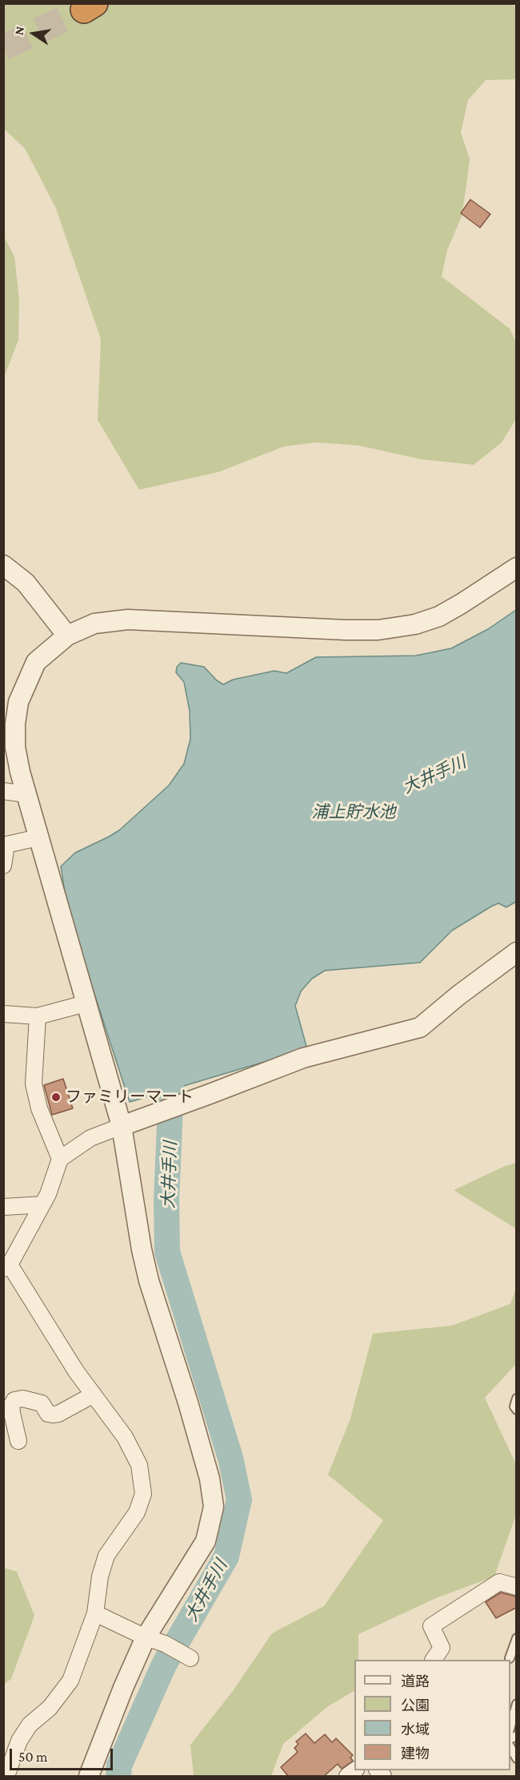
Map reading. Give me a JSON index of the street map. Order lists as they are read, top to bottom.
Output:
{
  "water": ["大井手川", "浦上貯水池"],
  "places": ["ファミリーマート"],
  "legend": [
    "道路",
    "公園",
    "水域",
    "建物"
  ],
  "scale_bar": "50 m",
  "north": "left"
}
